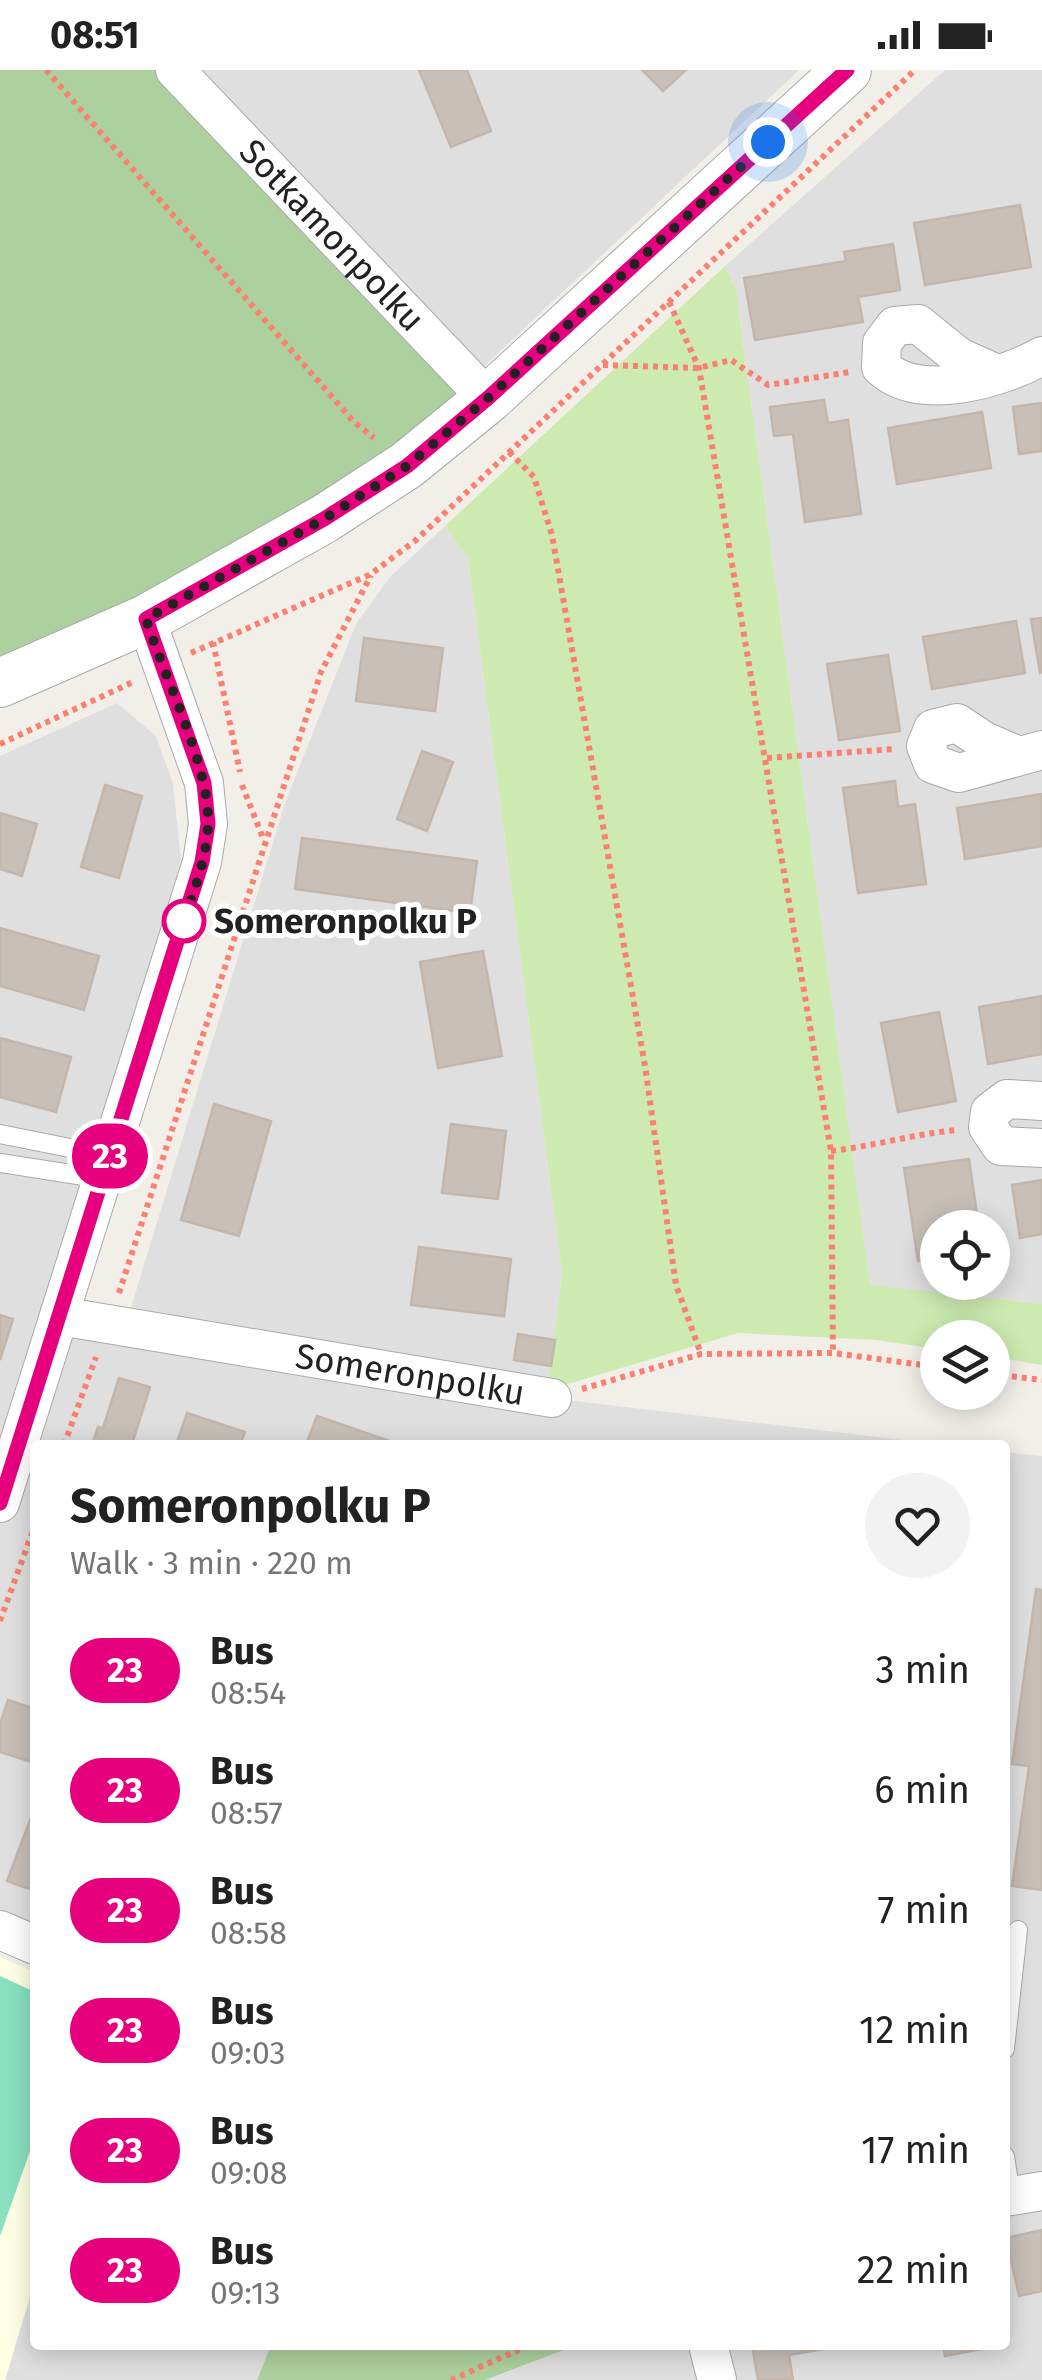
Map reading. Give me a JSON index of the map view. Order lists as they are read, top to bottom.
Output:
{
  "streets": {
    "street": ["Sotkamonpolku", "Someronpolku"]
  },
  "places": ["Someronpolku P"],
  "lines": ["bus line 23"],
  "page": {
    "status": "08:51",
    "on_map": "23",
    "heading": ["Someronpolku P", "Walk · 3 min · 220 m"],
    "list": [
      {
        "mark": "23",
        "name": "Bus",
        "note": "08:54",
        "value": "3 min"
      },
      {
        "mark": "23",
        "name": "Bus",
        "note": "08:57",
        "value": "6 min"
      },
      {
        "mark": "23",
        "name": "Bus",
        "note": "08:58",
        "value": "7 min"
      },
      {
        "mark": "23",
        "name": "Bus",
        "note": "09:03",
        "value": "12 min"
      },
      {
        "mark": "23",
        "name": "Bus",
        "note": "09:08",
        "value": "17 min"
      },
      {
        "mark": "23",
        "name": "Bus",
        "note": "09:13",
        "value": "22 min"
      }
    ]
  }
}
